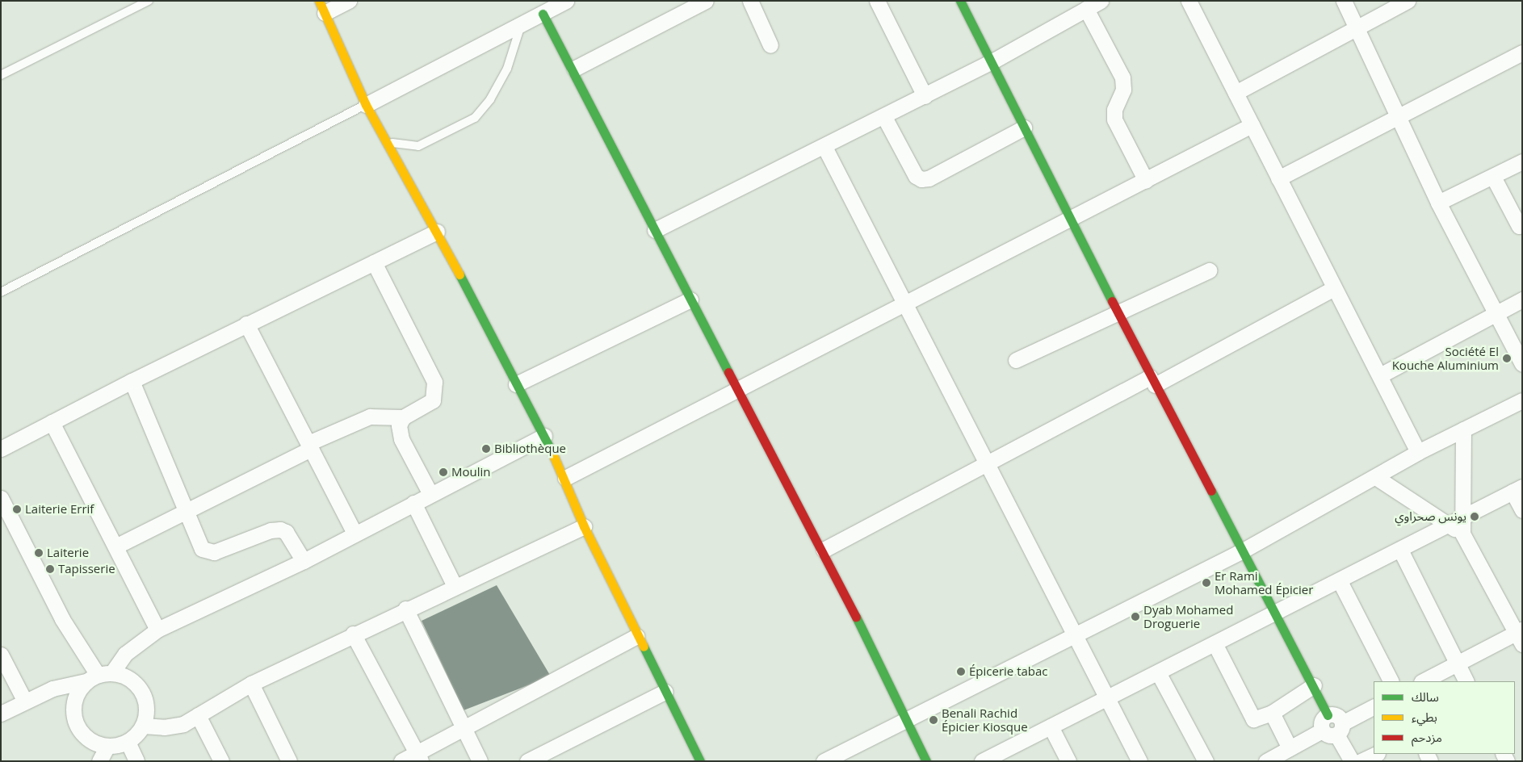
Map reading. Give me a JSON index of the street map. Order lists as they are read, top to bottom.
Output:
{
  "places": [
    "Société El Kouche Aluminium",
    "Bibliothèque",
    "Moulin",
    "Laiterie Errif",
    "يونس صحراوي",
    "Laiterie",
    "Tapisserie",
    "Er Rami Mohamed Épicier",
    "Dyab Mohamed Droguerie",
    "Épicerie tabac",
    "Benali Rachid Épicier Kiosque"
  ],
  "legend": ["سالك", "بطيء", "مزدحم"]
}
